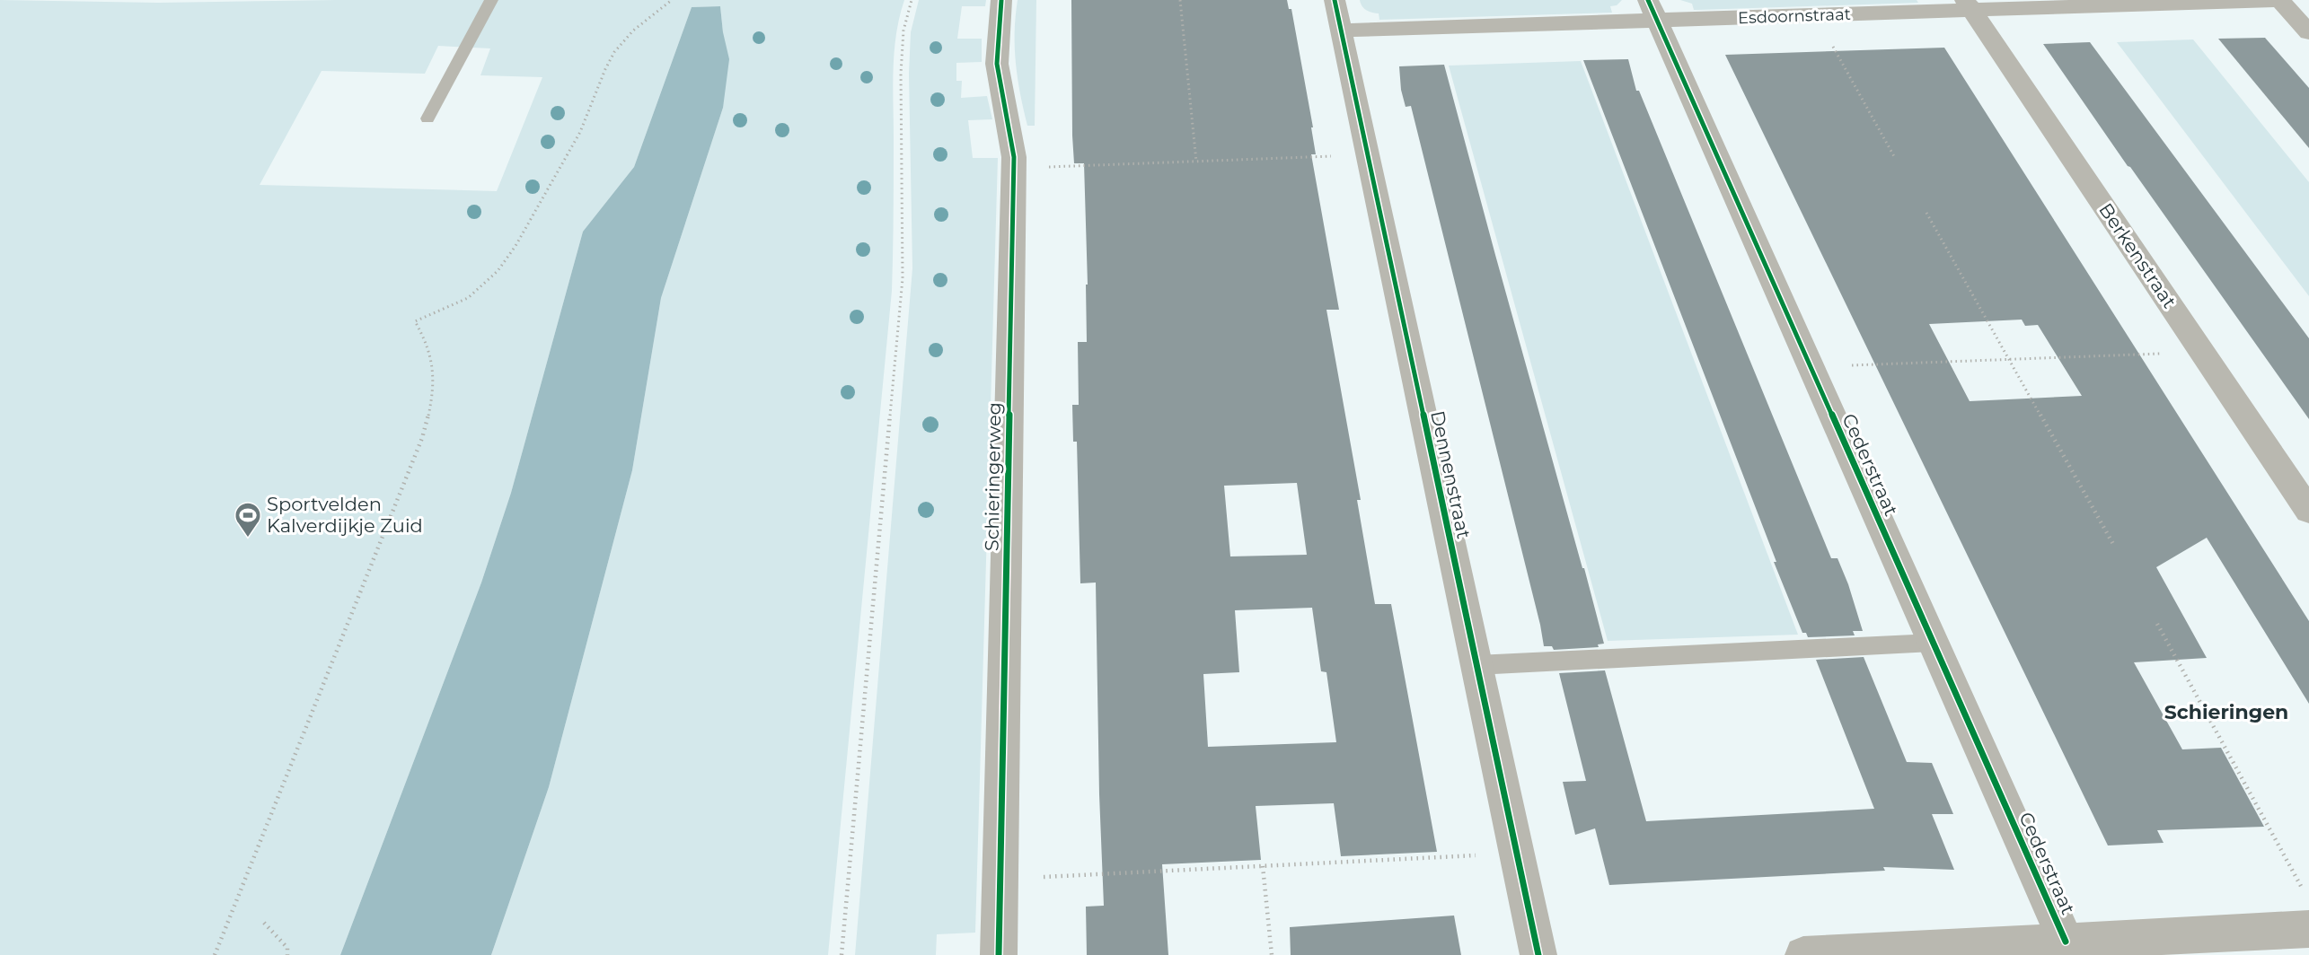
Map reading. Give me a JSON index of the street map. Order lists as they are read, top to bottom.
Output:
{
  "streets": {
    "street": [
      "Esdoornstraat",
      "Berkenstraat",
      "Cederstraat",
      "Dennenstraat",
      "Schieringerweg"
    ]
  },
  "crossings": [
    ["Esdoornstraat", "Berkenstraat"],
    ["Esdoornstraat", "Cederstraat"],
    ["Esdoornstraat", "Dennenstraat"]
  ],
  "districts": ["Schieringen"],
  "places": {
    "sports": ["Sportvelden Kalverdijkje Zuid"]
  }
}
